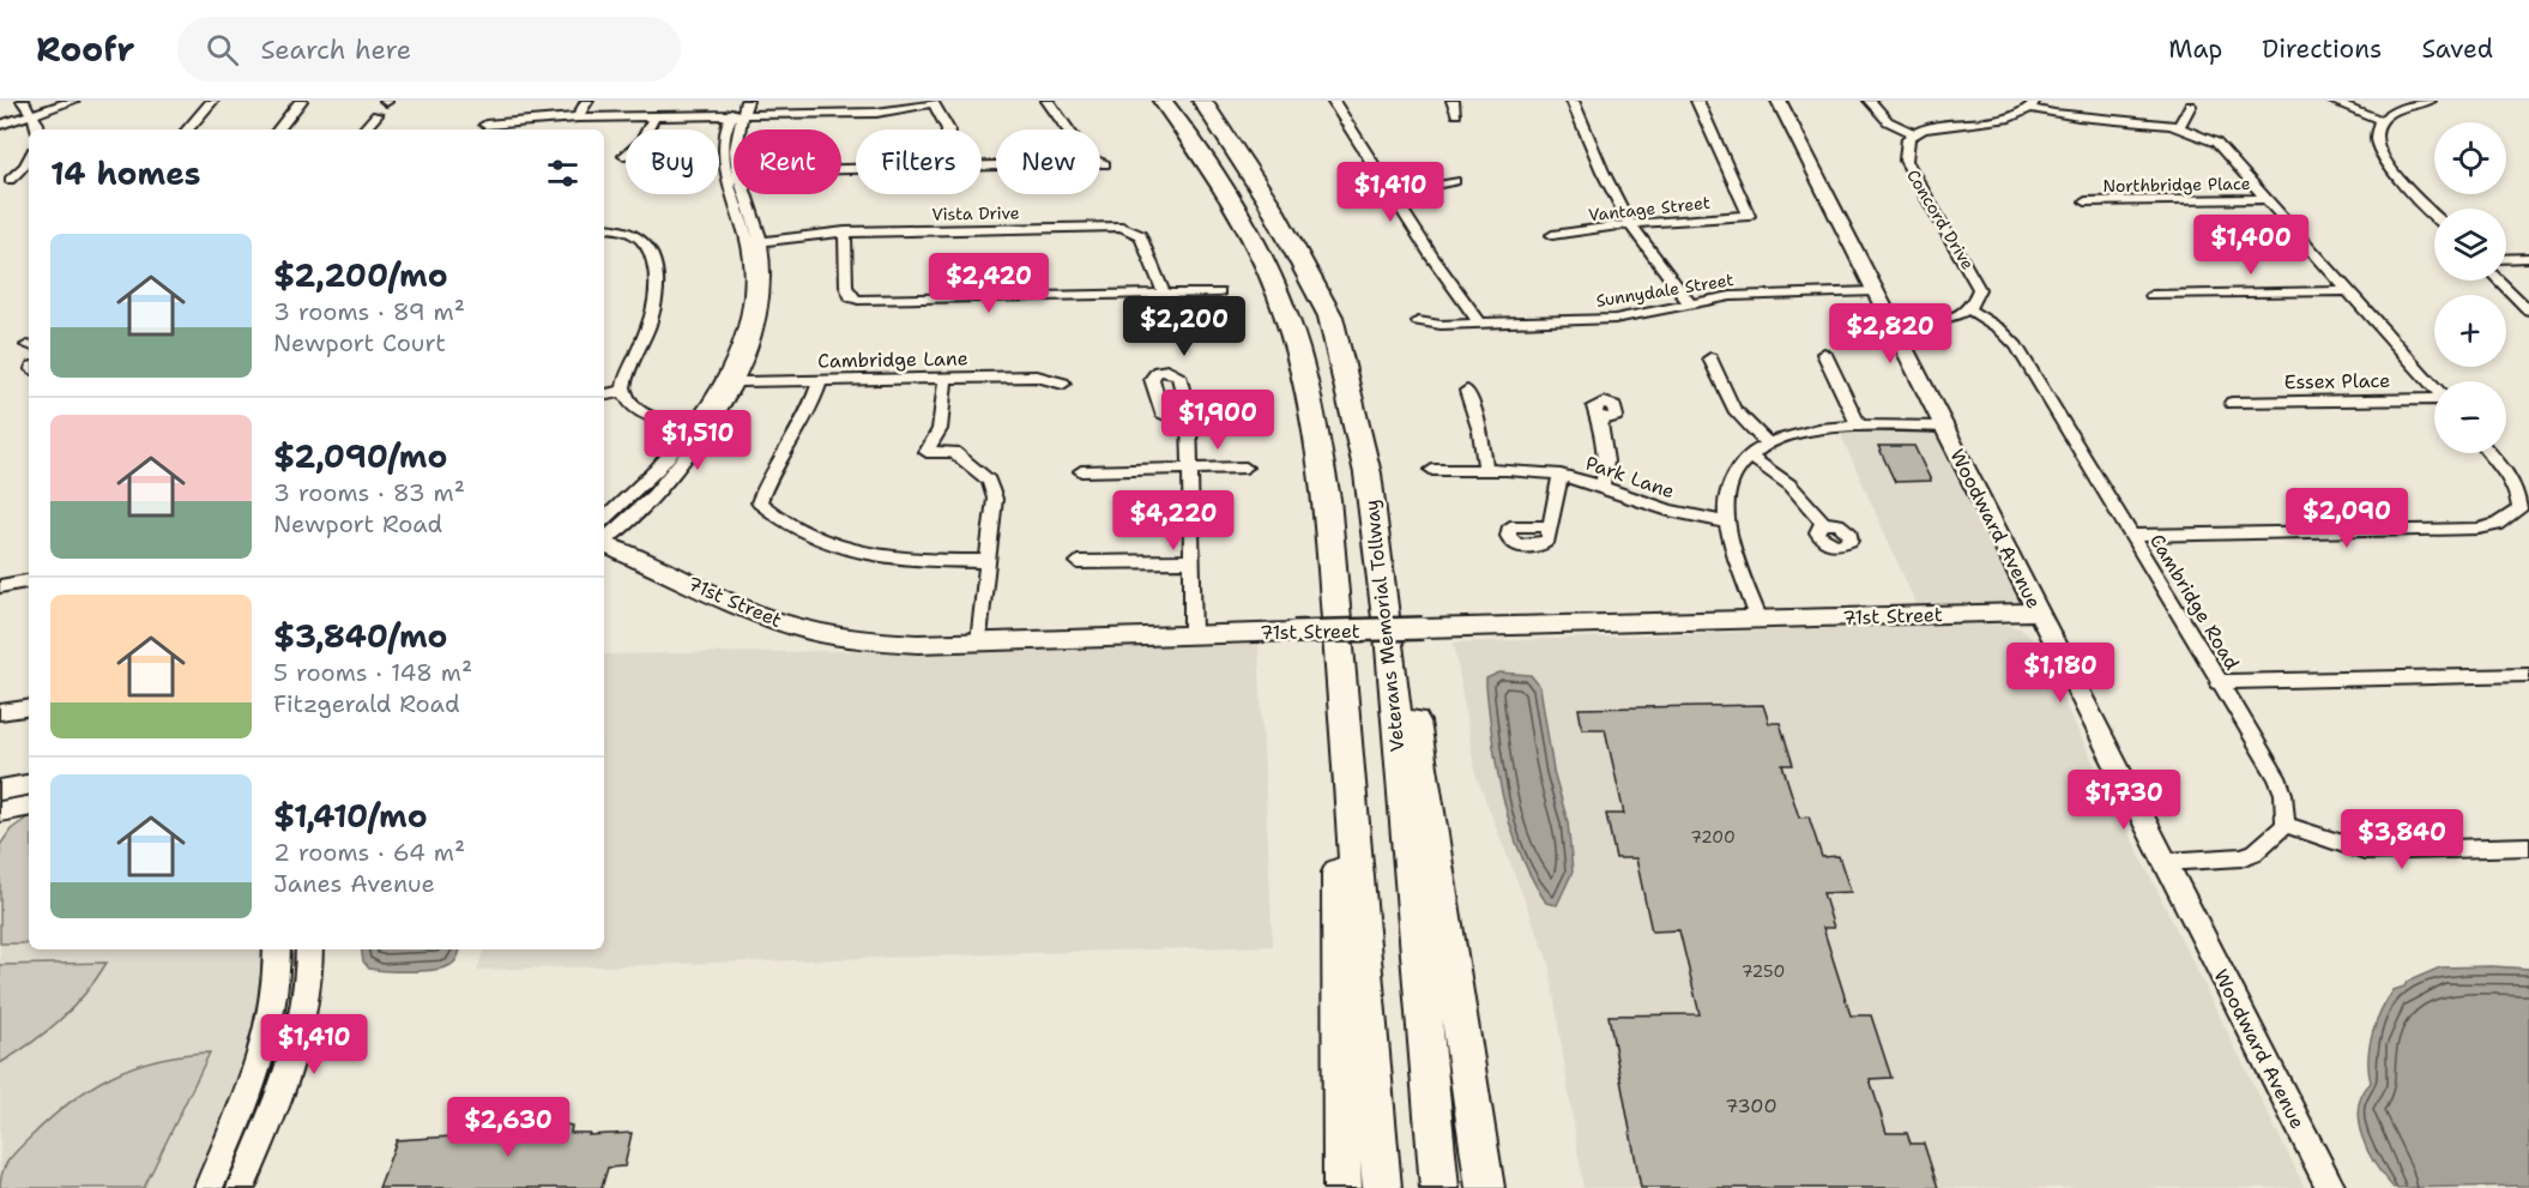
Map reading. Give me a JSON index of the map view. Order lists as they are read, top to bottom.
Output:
{
  "streets": {
    "highway": ["Veterans Memorial Tollway"],
    "street": [
      "Northbridge Place",
      "Vantage Street",
      "Vista Drive",
      "Concord Drive",
      "Sunnydale Street",
      "Cambridge Lane",
      "Essex Place",
      "Park Lane",
      "Woodward Avenue",
      "71st Street",
      "Cambridge Road"
    ]
  },
  "crossings": [
    ["Concord Drive", "Cambridge Road"],
    ["Sunnydale Street", "Woodward Avenue"],
    ["Woodward Avenue", "71st Street"]
  ],
  "house_numbers": ["7200", "7250", "7300"],
  "page": {
    "header": "Roofr",
    "search": "Search here",
    "nav": ["Map", "Directions", "Saved"],
    "map_buttons": ["+", "−"],
    "chip": [
      "Buy",
      "Rent",
      "Filters",
      "New"
    ],
    "heading": "14 homes",
    "price": [
      "$1,410",
      "$1,400",
      "$2,420",
      "$2,200",
      "$2,820",
      "$1,900",
      "$1,510",
      "$2,090",
      "$4,220",
      "$1,180",
      "$1,730",
      "$3,840",
      "$1,410",
      "$2,630"
    ],
    "list": [
      {
        "name": "$2,200/mo",
        "note": "3 rooms · 89 m² · Newport Court"
      },
      {
        "name": "$2,090/mo",
        "note": "3 rooms · 83 m² · Newport Road"
      },
      {
        "name": "$3,840/mo",
        "note": "5 rooms · 148 m² · Fitzgerald Road"
      },
      {
        "name": "$1,410/mo",
        "note": "2 rooms · 64 m² · Janes Avenue"
      }
    ]
  }
}
